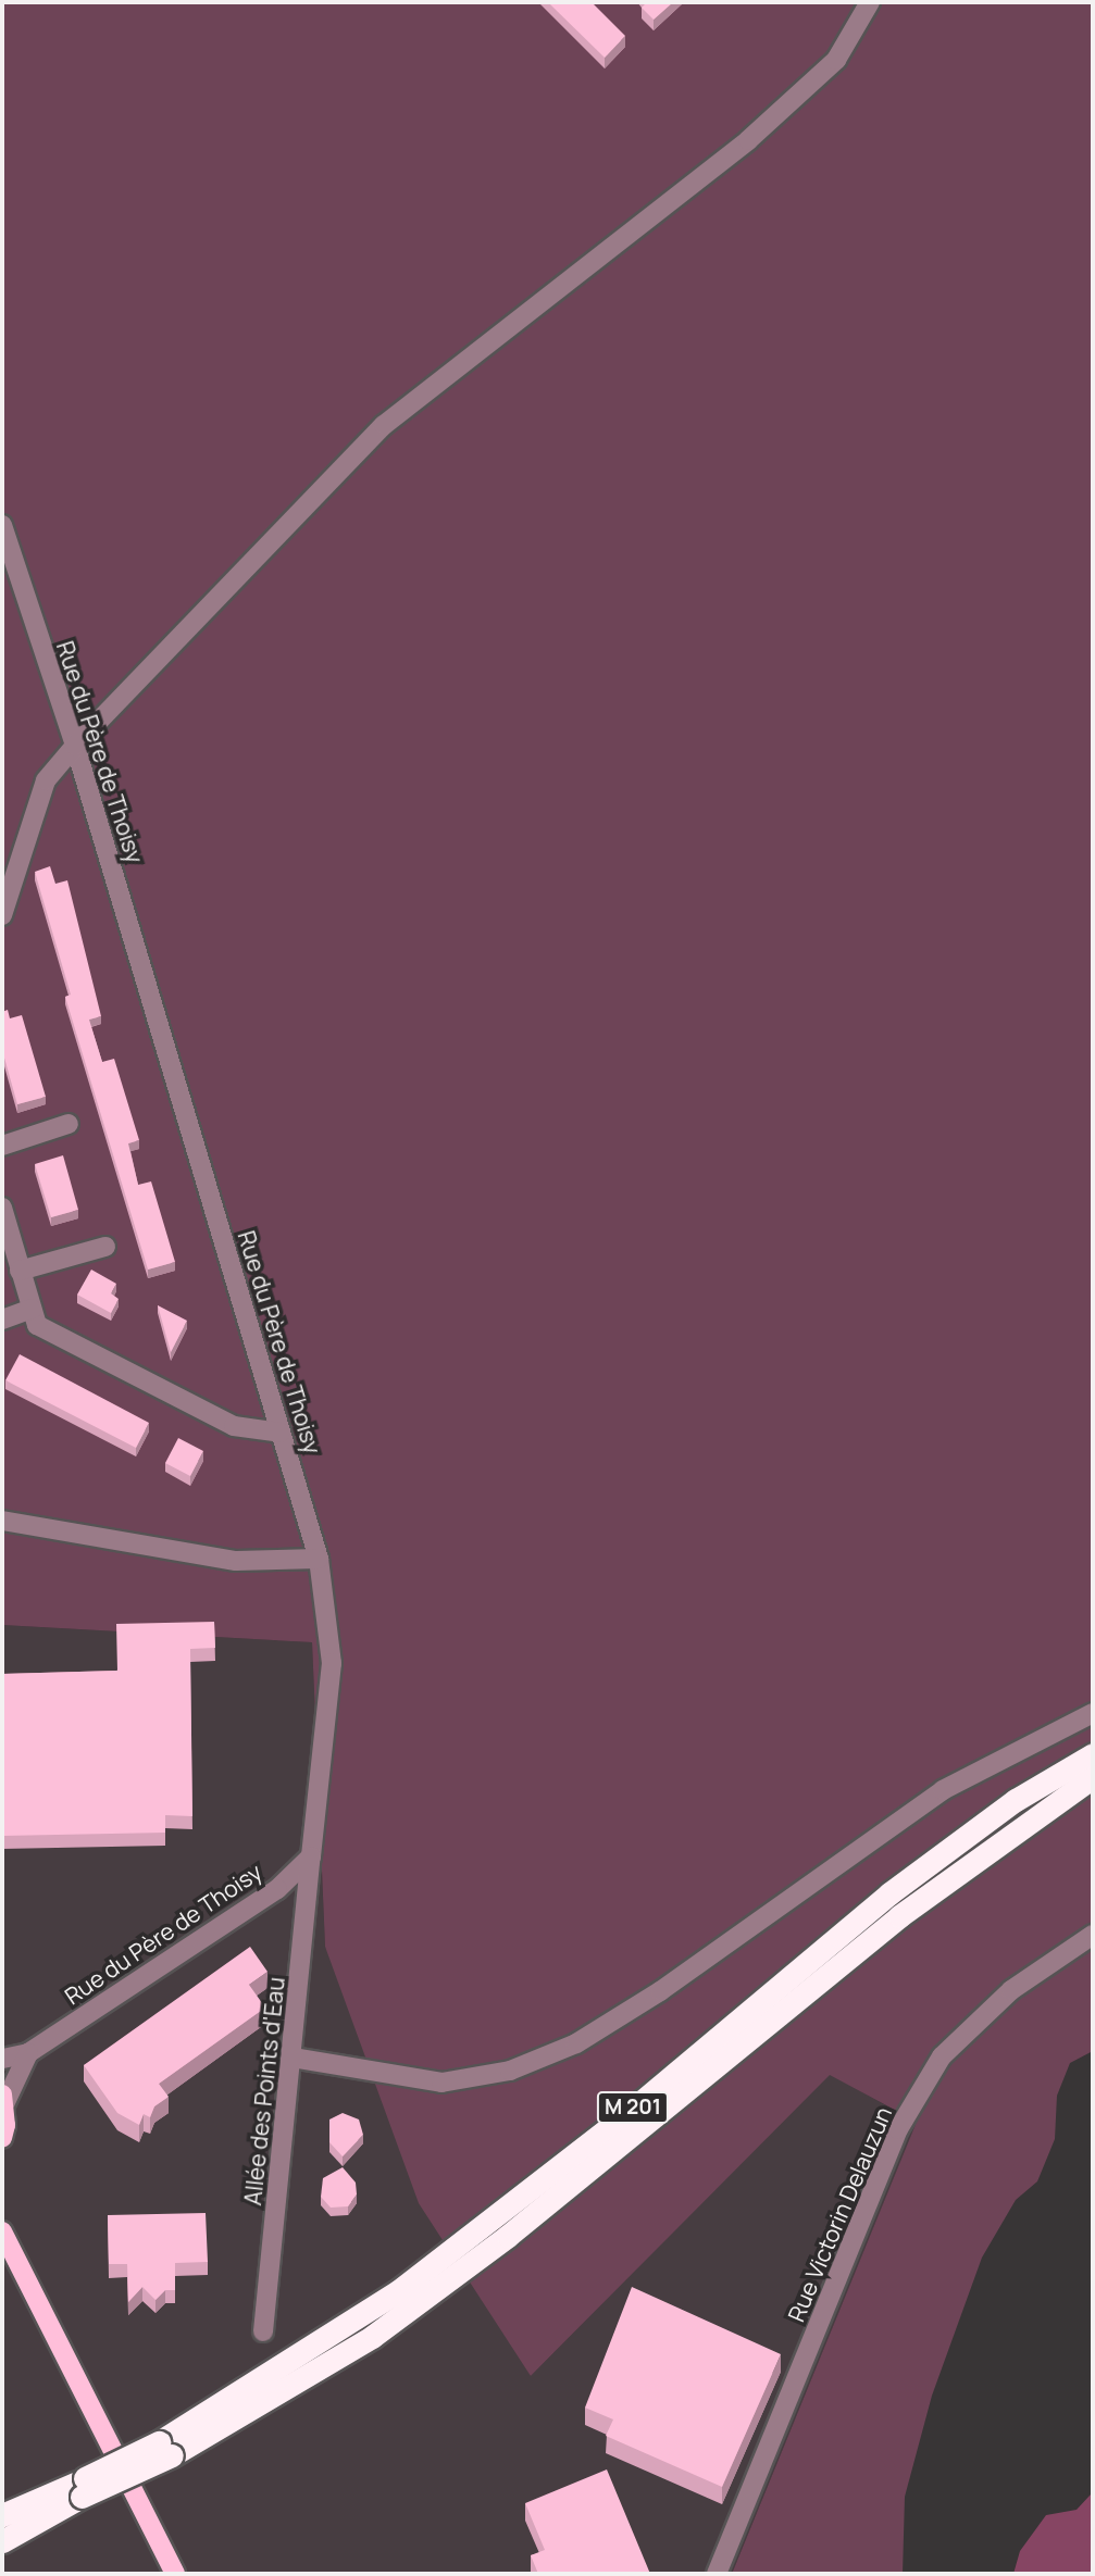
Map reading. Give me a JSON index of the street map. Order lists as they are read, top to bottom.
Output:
{
  "streets": {
    "highway": ["M 201"],
    "street": ["Rue du Père de Thoisy", "Allée des Points d'Eau", "Rue Victorin Delauzun"]
  },
  "crossings": [
    ["Rue du Père de Thoisy", "Allée des Points d'Eau"]
  ]
}
